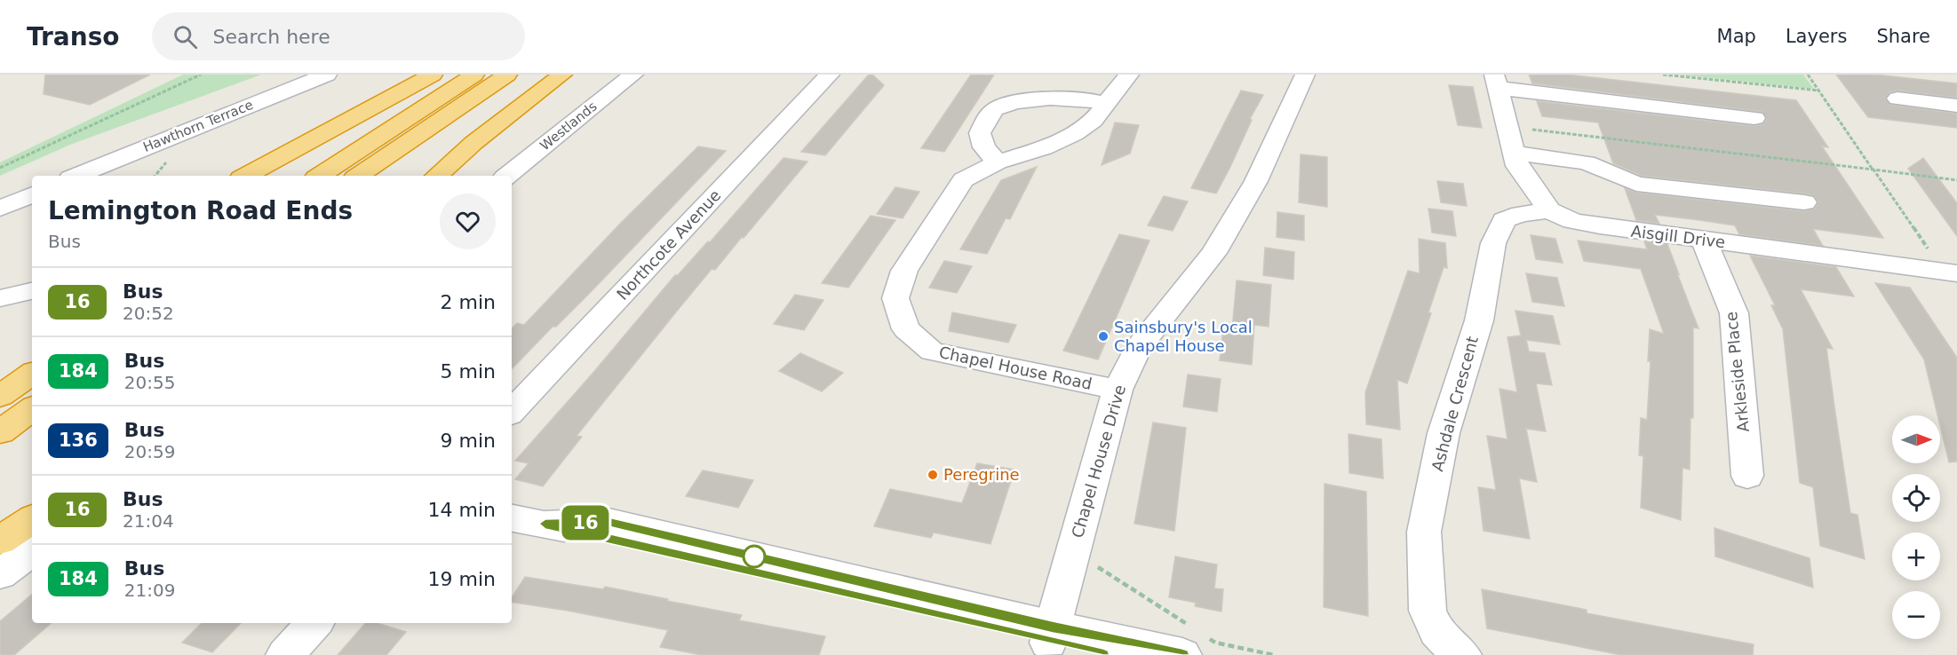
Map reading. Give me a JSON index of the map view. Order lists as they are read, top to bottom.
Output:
{
  "streets": {
    "street": [
      "Hawthorn Terrace",
      "Westlands",
      "Aisgill Drive",
      "Northcote Avenue",
      "Chapel House Road",
      "Arkleside Place",
      "Ashdale Crescent",
      "Chapel House Drive"
    ]
  },
  "crossings": [
    ["Aisgill Drive", "Arkleside Place"],
    ["Aisgill Drive", "Ashdale Crescent"],
    ["Chapel House Road", "Chapel House Drive"]
  ],
  "places": ["Sainsbury's Local Chapel House", "Peregrine"],
  "lines": ["bus line 16"],
  "north": "right",
  "page": {
    "header": "Transo",
    "search": "Search here",
    "nav": ["Map", "Layers", "Share"],
    "on_map": "16",
    "heading": ["Lemington Road Ends", "Bus"],
    "list": [
      {
        "mark": "16",
        "name": "Bus",
        "note": "20:52",
        "value": "2 min"
      },
      {
        "mark": "184",
        "name": "Bus",
        "note": "20:55",
        "value": "5 min"
      },
      {
        "mark": "136",
        "name": "Bus",
        "note": "20:59",
        "value": "9 min"
      },
      {
        "mark": "16",
        "name": "Bus",
        "note": "21:04",
        "value": "14 min"
      },
      {
        "mark": "184",
        "name": "Bus",
        "note": "21:09",
        "value": "19 min"
      }
    ],
    "map_buttons": ["+", "−"]
  }
}
